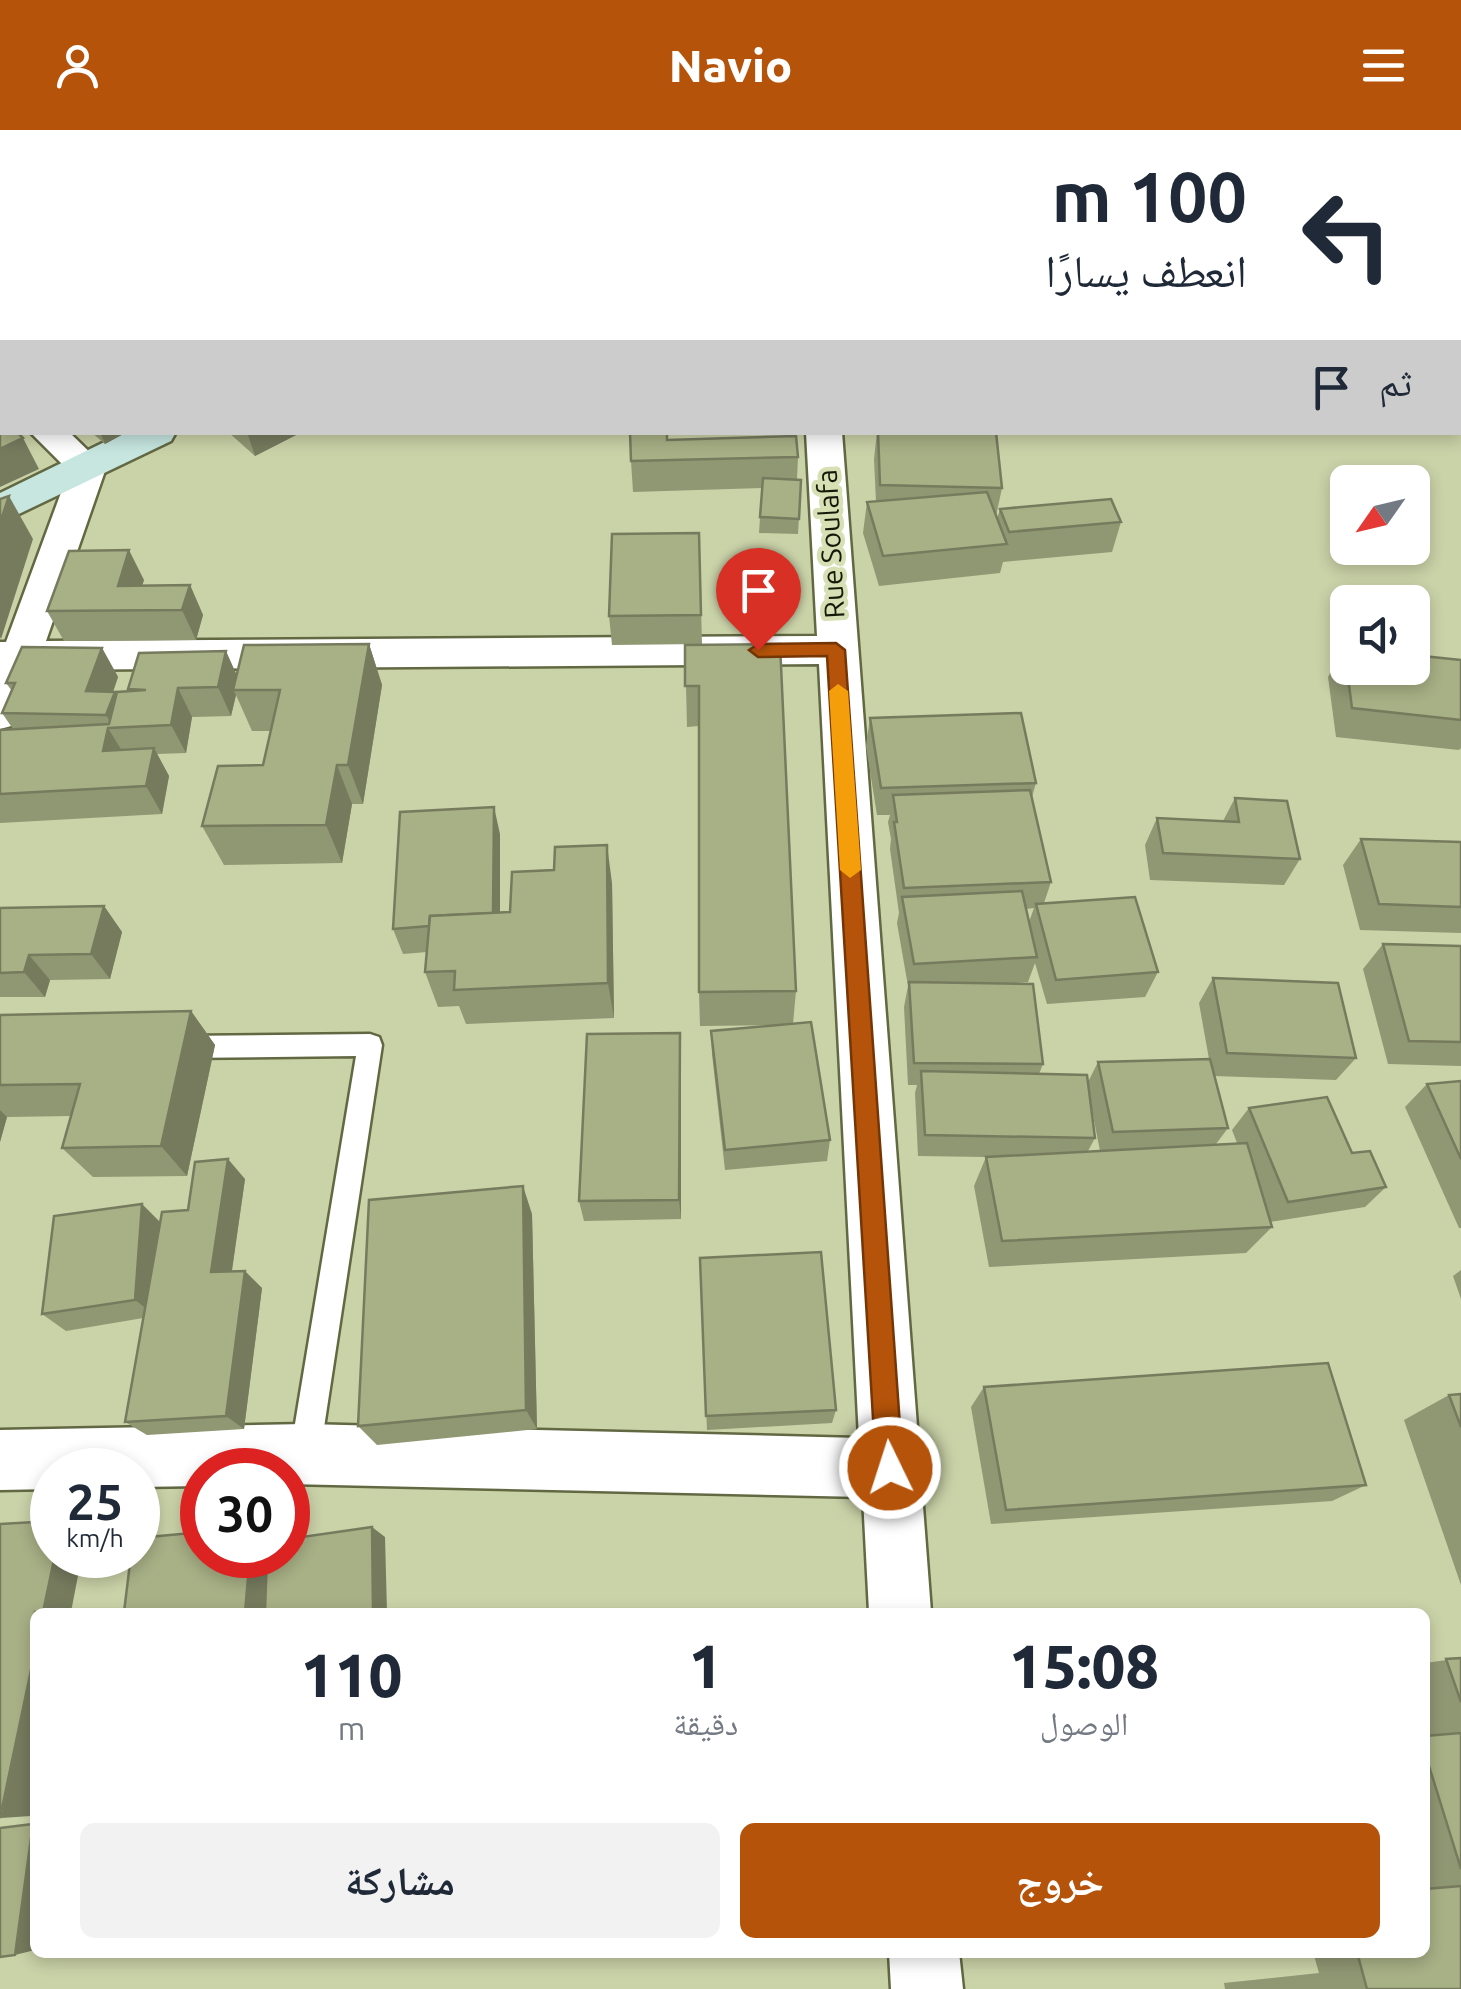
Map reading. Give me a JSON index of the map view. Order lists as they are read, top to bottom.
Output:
{
  "streets": {
    "street": ["Rue Soulafa"]
  },
  "north": "bottom left",
  "page": {
    "header": "Navio",
    "turn": ["100 m", "انعطف يسارًا"],
    "then": "ثم",
    "speed": "25 km/h",
    "limit": "30",
    "eta": [
      "15:08",
      "الوصول",
      "1",
      "دقيقة",
      "110",
      "m"
    ],
    "buttons": ["خروج", "مشاركة"]
  }
}
